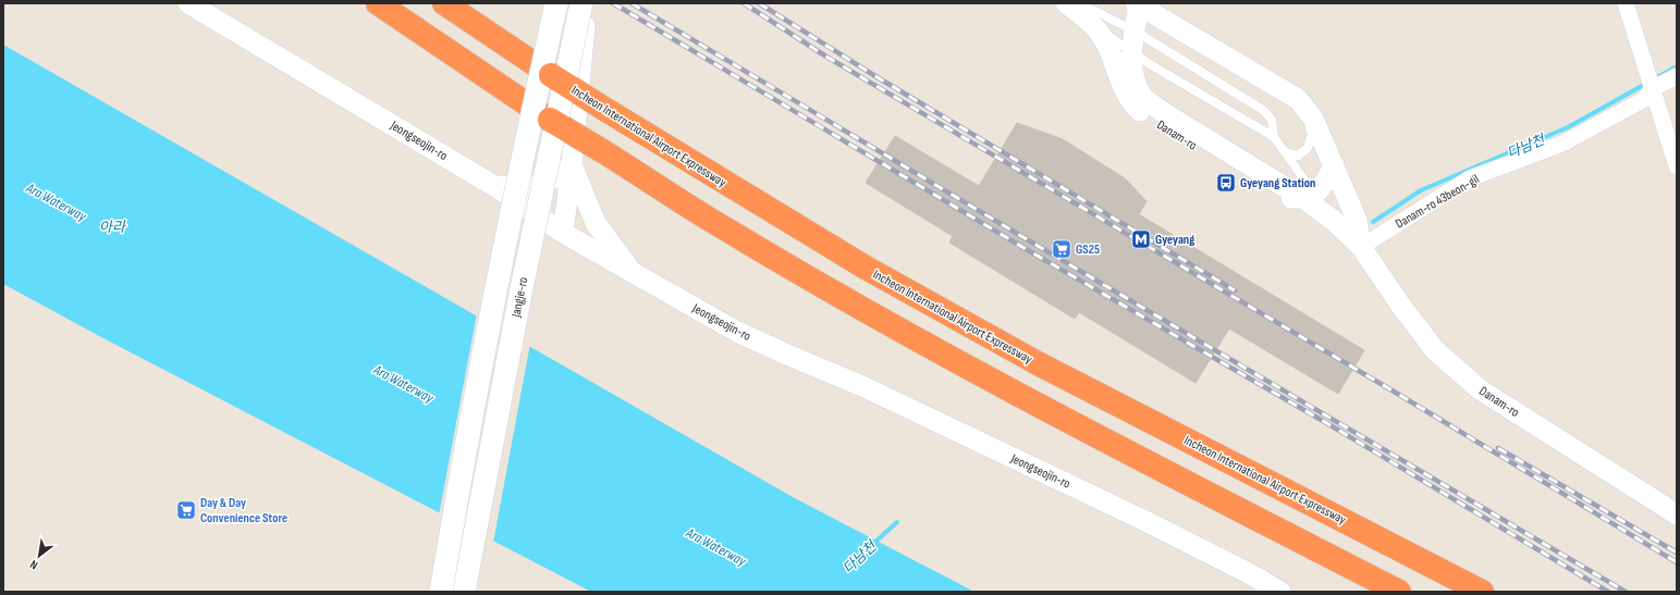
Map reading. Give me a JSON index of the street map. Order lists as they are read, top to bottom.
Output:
{
  "streets": {
    "highway": ["Incheon International Airport Expressway"],
    "main road": ["Jangje-ro"],
    "street": ["Danam-ro", "Jeongseojin-ro", "Danam-ro 43beon-gil"]
  },
  "crossings": [
    ["Danam-ro", "Danam-ro 43beon-gil"]
  ],
  "water": ["다남천", "Ara Waterway", "아라"],
  "places": {
    "bus stop": ["Gyeyang Station"],
    "metro station": ["Gyeyang"],
    "supermarket": ["GS25", "Day & Day Convenience Store"]
  },
  "north": "bottom left"
}
